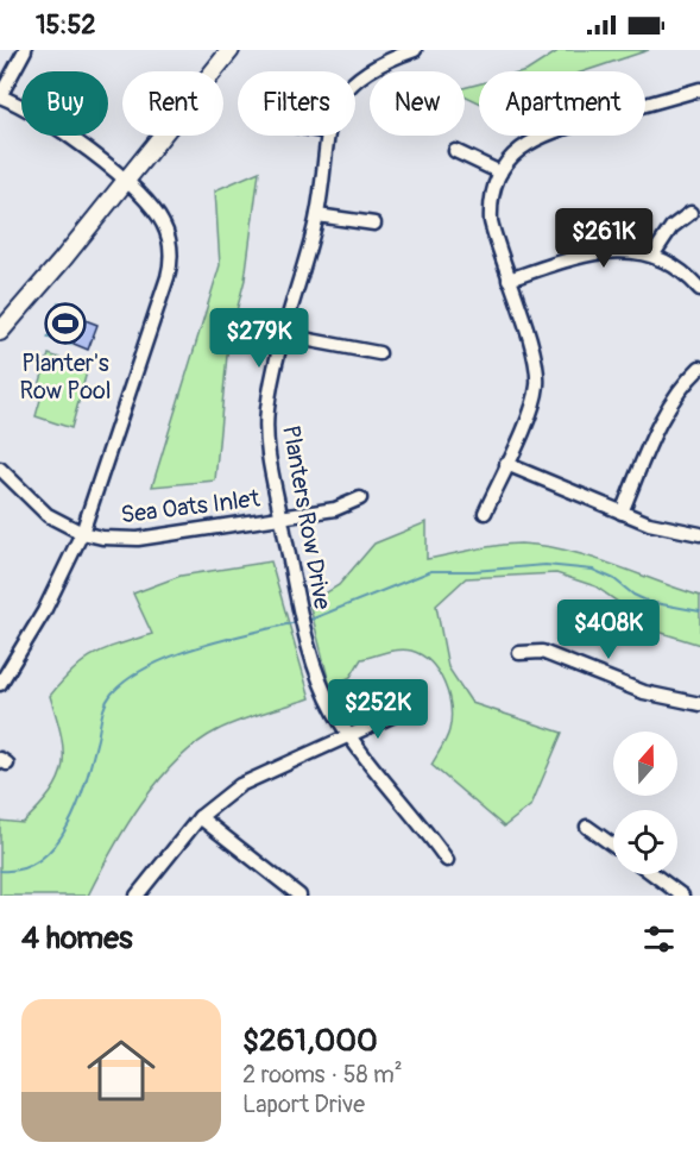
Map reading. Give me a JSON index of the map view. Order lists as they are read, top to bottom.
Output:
{
  "streets": {
    "street": ["Sea Oats Inlet", "Planters Row Drive"]
  },
  "crossings": [
    ["Sea Oats Inlet", "Planters Row Drive"]
  ],
  "places": {
    "sports": ["Planter's Row Pool"]
  },
  "north": "top",
  "page": {
    "status": "15:52",
    "chip": [
      "Buy",
      "Rent",
      "Filters",
      "New",
      "Apartment"
    ],
    "price": [
      "$261K",
      "$279K",
      "$408K",
      "$252K"
    ],
    "heading": "4 homes",
    "list": [
      {
        "name": "$261,000",
        "note": "2 rooms · 58 m² · Laport Drive"
      }
    ]
  }
}
